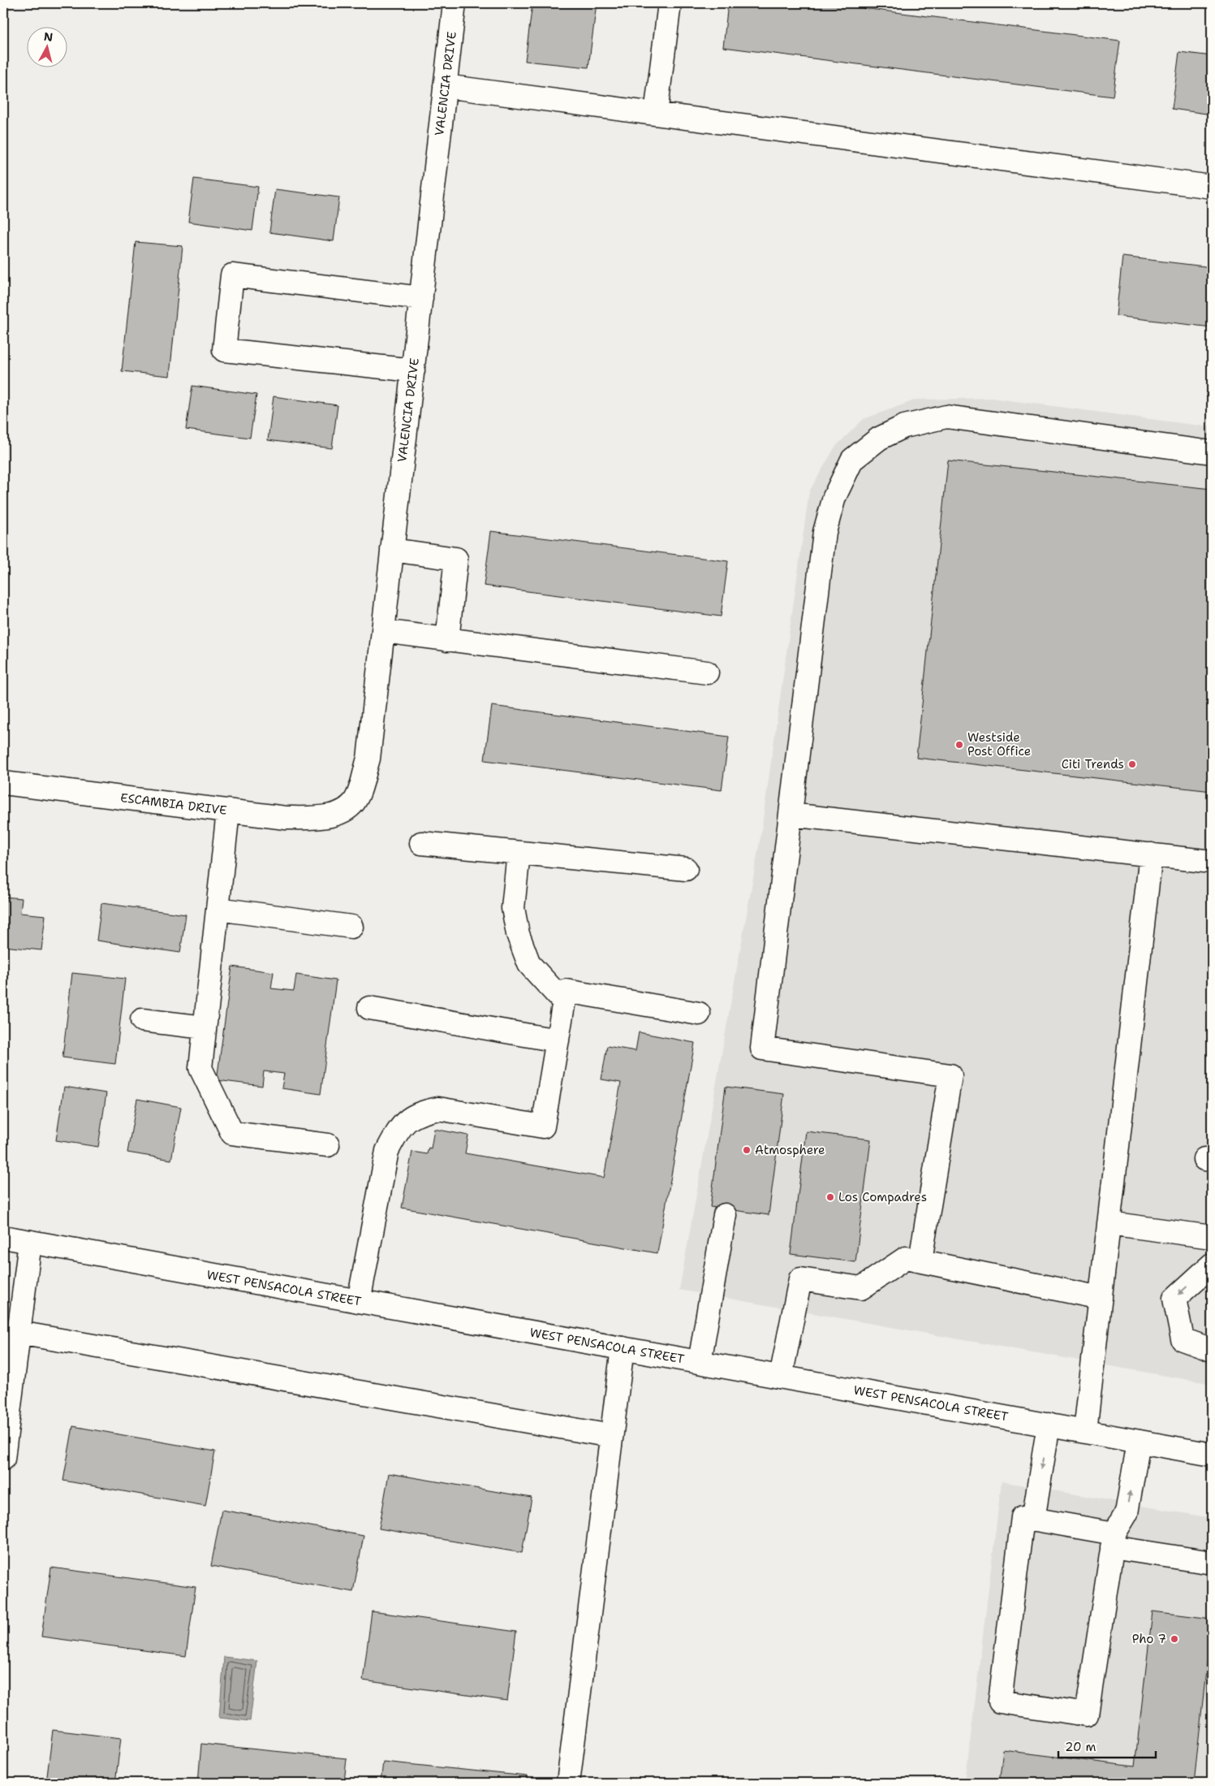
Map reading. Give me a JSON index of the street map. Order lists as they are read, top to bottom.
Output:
{
  "streets": {
    "main road": ["VALENCIA DRIVE", "ESCAMBIA DRIVE", "WEST PENSACOLA STREET"]
  },
  "crossings": [
    ["VALENCIA DRIVE", "ESCAMBIA DRIVE"]
  ],
  "places": [
    "Westside Post Office",
    "Citi Trends",
    "Atmosphere",
    "Los Compadres",
    "Pho 7"
  ],
  "scale_bar": "20 m",
  "north": "top"
}
